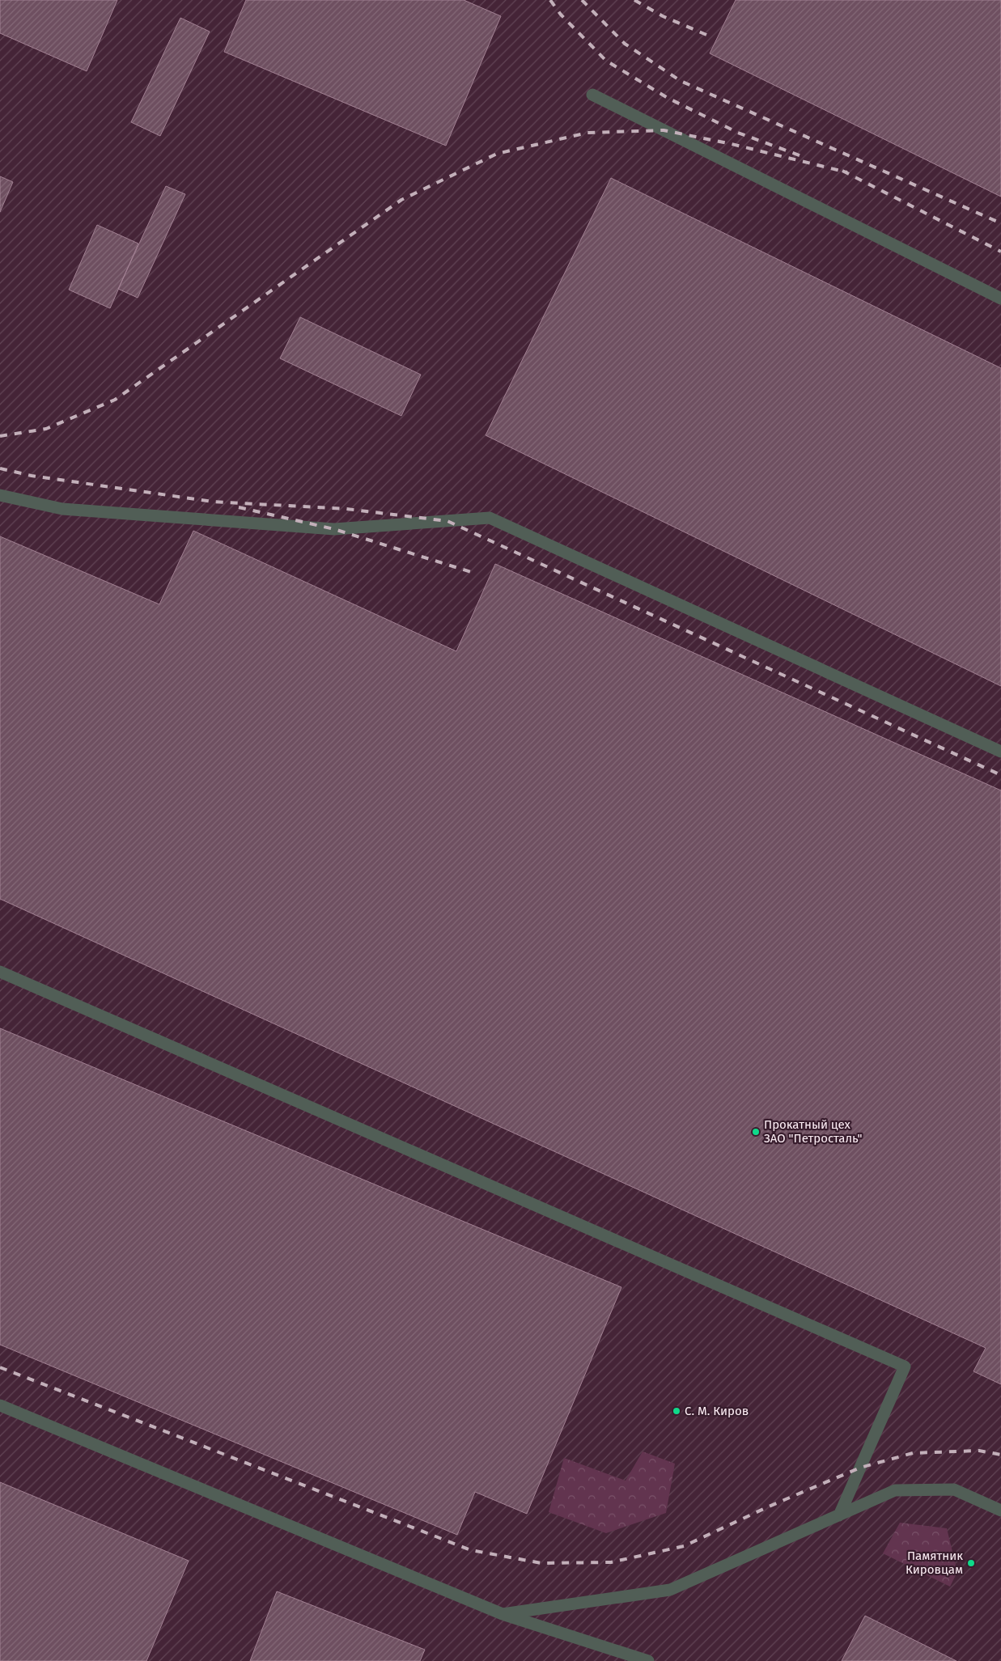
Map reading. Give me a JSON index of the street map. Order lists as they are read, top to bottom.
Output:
{
  "places": ["Прокатный цех ЗАО \"Петросталь\"", "С. М. Киров", "Памятник Кировцам"]
}
